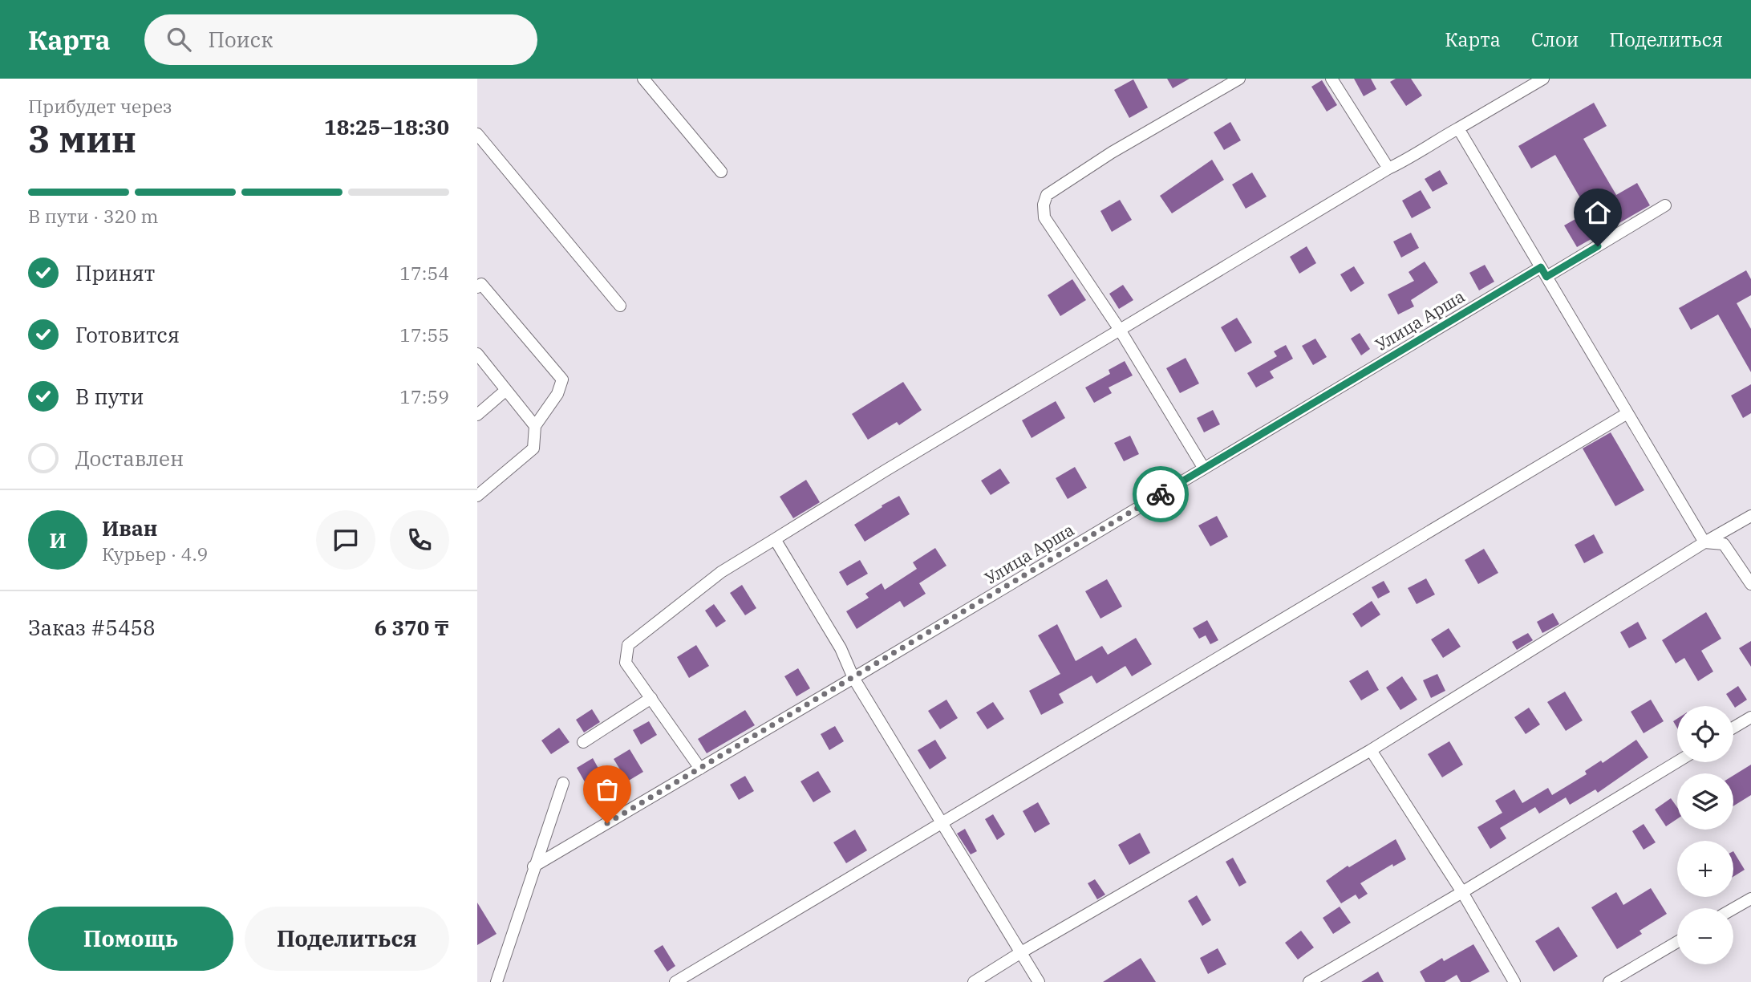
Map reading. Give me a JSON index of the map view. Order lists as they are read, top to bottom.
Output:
{
  "streets": {
    "street": ["Улица Арша"]
  },
  "page": {
    "header": "Карта",
    "search": "Поиск",
    "nav": ["Карта", "Слои", "Поделиться"],
    "heading": ["3 мин", "Прибудет через", "18:25–18:30"],
    "panel": [
      "Иван",
      "Курьер · 4.9",
      "Заказ #5458",
      "6 370 ₸"
    ],
    "bar": "В пути · 320 m",
    "list": [
      ["Принят", "17:54"],
      ["Готовится", "17:55"],
      ["В пути", "17:59"],
      "Доставлен"
    ],
    "round": "И",
    "map_buttons": ["+", "−"],
    "buttons": ["Помощь", "Поделиться"]
  }
}
